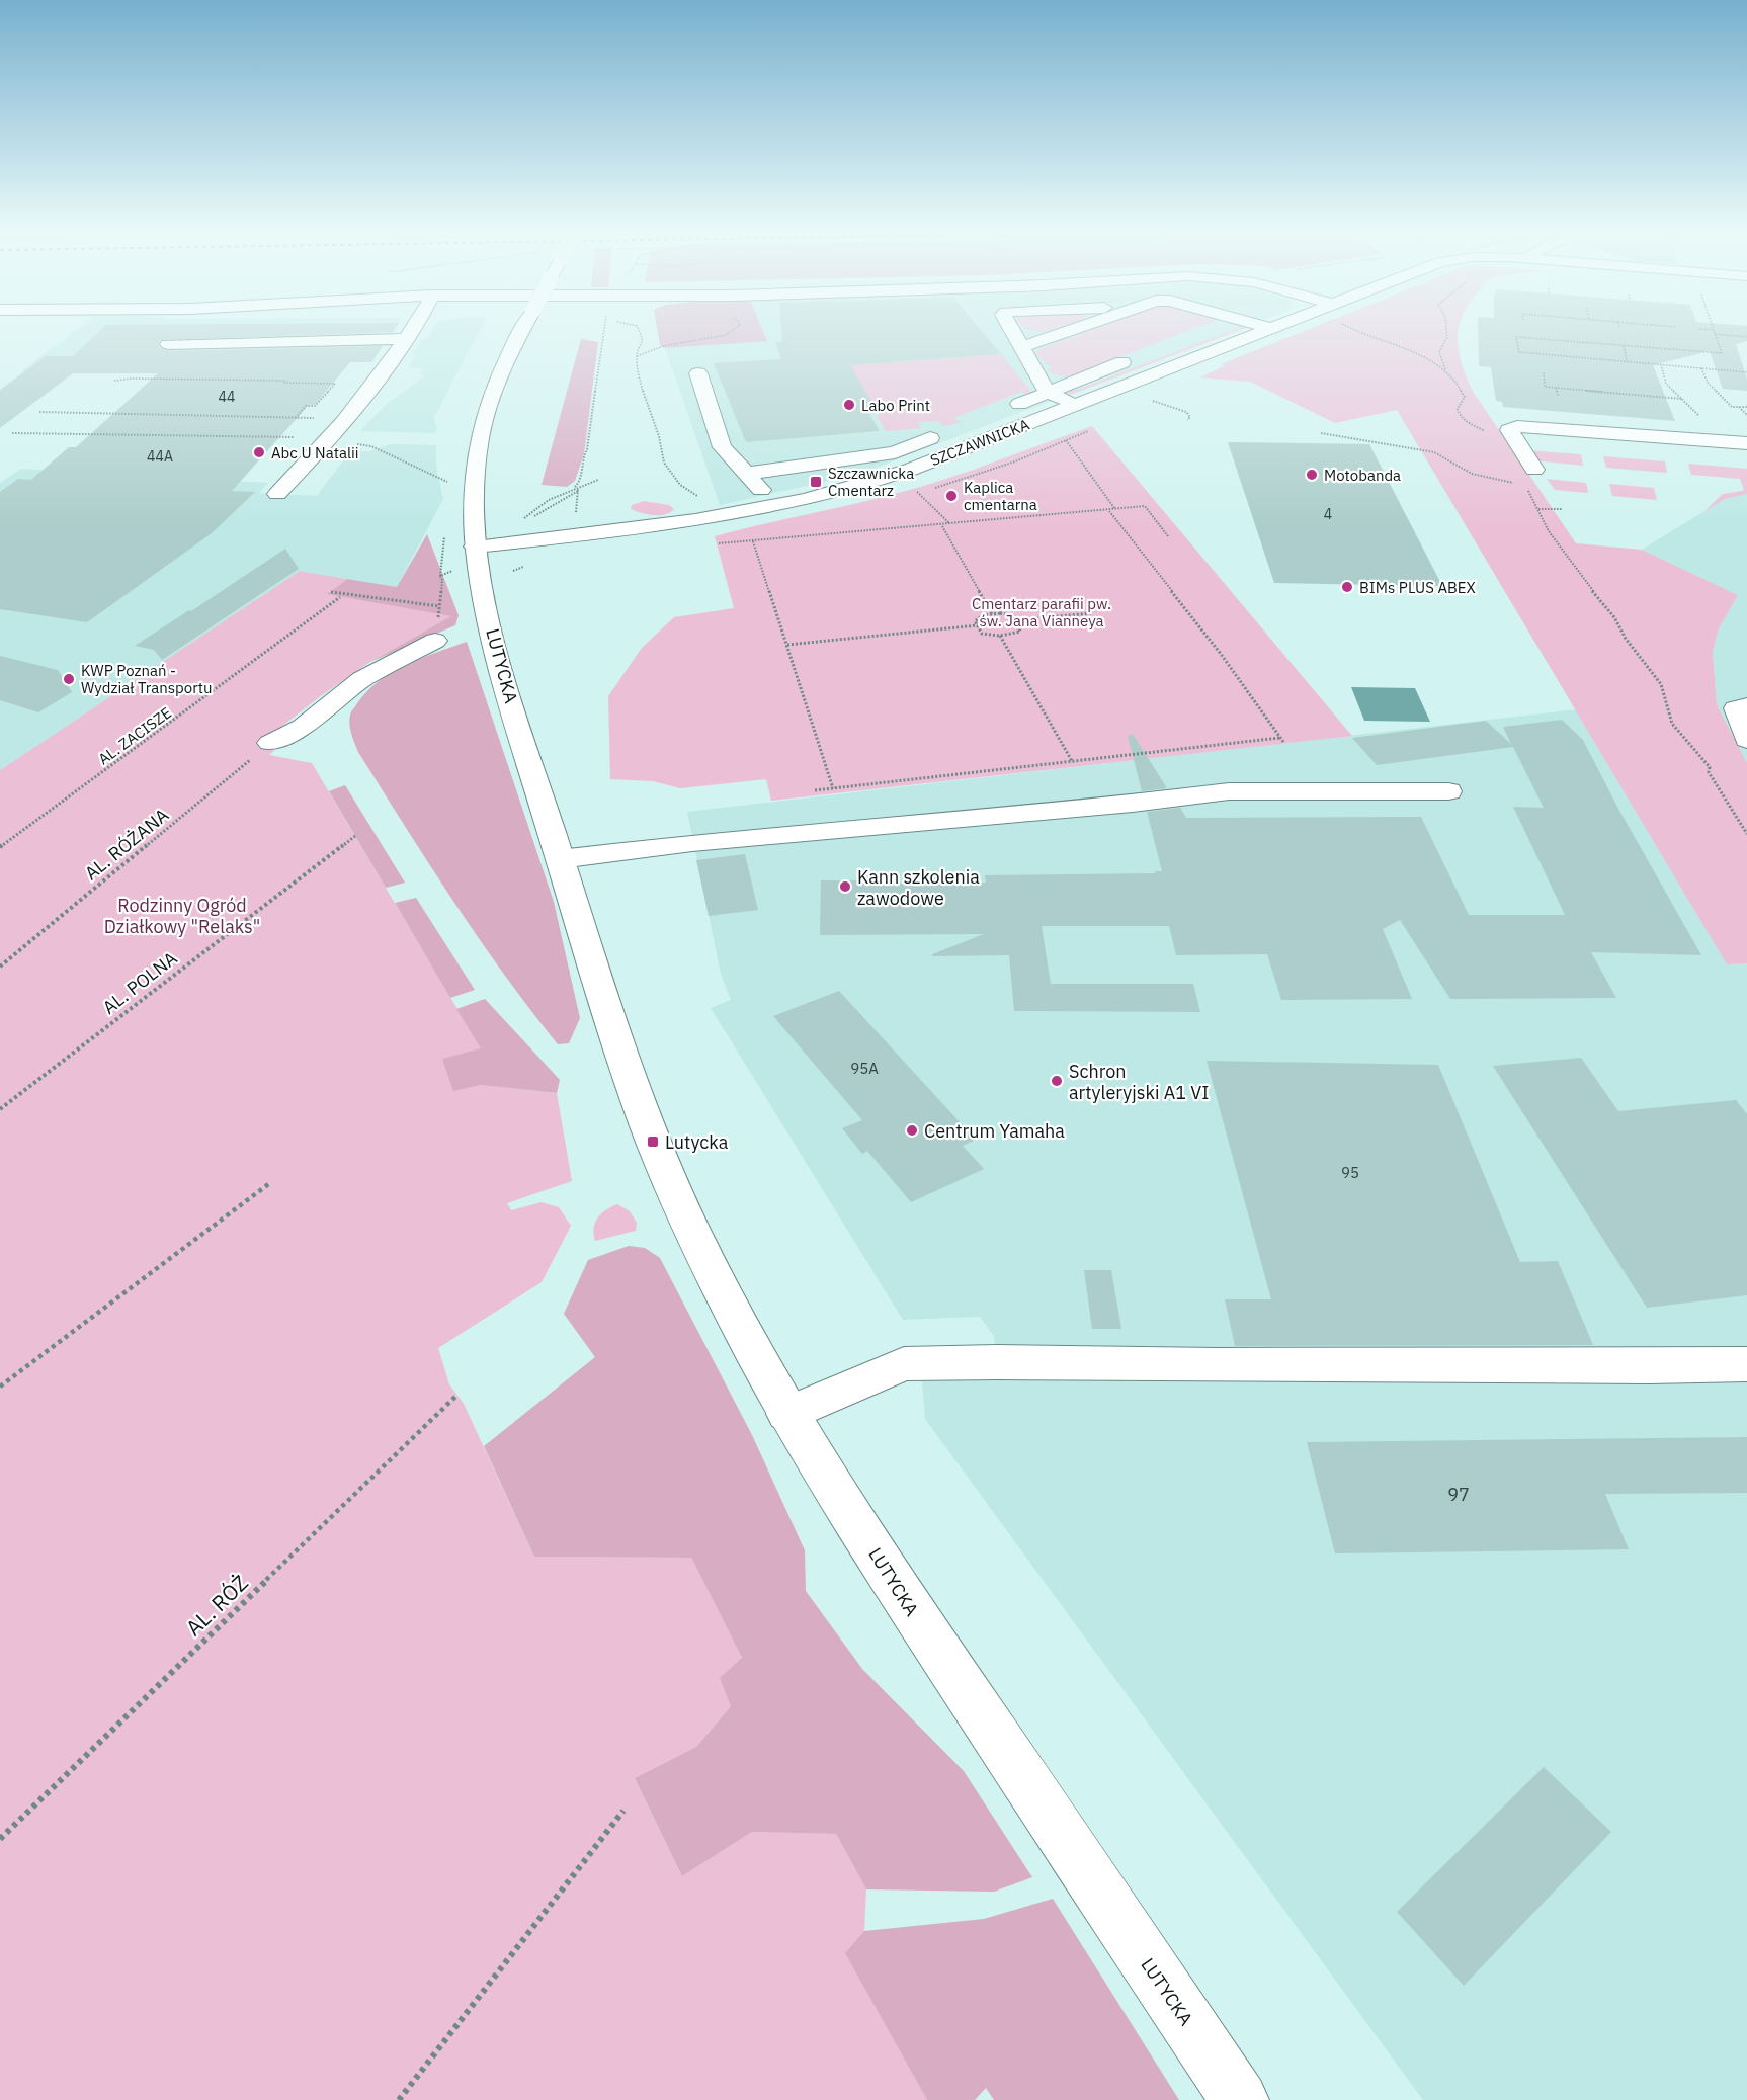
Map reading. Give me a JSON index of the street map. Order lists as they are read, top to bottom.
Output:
{
  "streets": {
    "street": ["SZCZAWNICKA", "LUTYCKA"],
    "path": [
      "AL. ZACISZE",
      "AL. RÓŻANA",
      "AL. POLNA",
      "AL. RÓŻ"
    ]
  },
  "crossings": [
    ["SZCZAWNICKA", "LUTYCKA"]
  ],
  "parks": ["Cmentarz parafii pw. św. Jana Vianneya", "Rodzinny Ogród Działkowy \"Relaks\""],
  "places": {
    "other": [
      "Labo Print",
      "Abc U Natalii",
      "Motobanda",
      "Kaplica cmentarna",
      "BIMs PLUS ABEX",
      "KWP Poznań - Wydział Transportu",
      "Kann szkolenia zawodowe",
      "Schron artyleryjski A1 VI",
      "Centrum Yamaha"
    ],
    "transit": ["Szczawnicka Cmentarz", "Lutycka"]
  },
  "house_numbers": [
    "44",
    "44A",
    "4",
    "95A",
    "95",
    "97"
  ]
}
